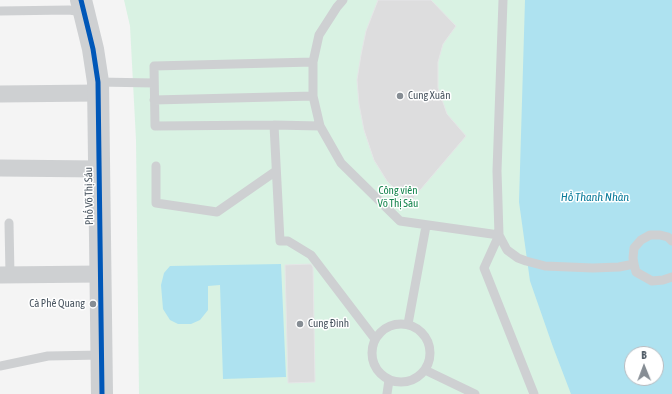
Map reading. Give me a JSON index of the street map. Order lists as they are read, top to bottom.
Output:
{
  "streets": {
    "street": ["Phố Võ Thị Sáu"]
  },
  "water": ["Hồ Thanh Nhàn"],
  "parks": ["Công viên Võ Thị Sáu"],
  "places": ["Cung Xuân", "Cà Phê Quang", "Cung Đình"],
  "north": "top"
}
